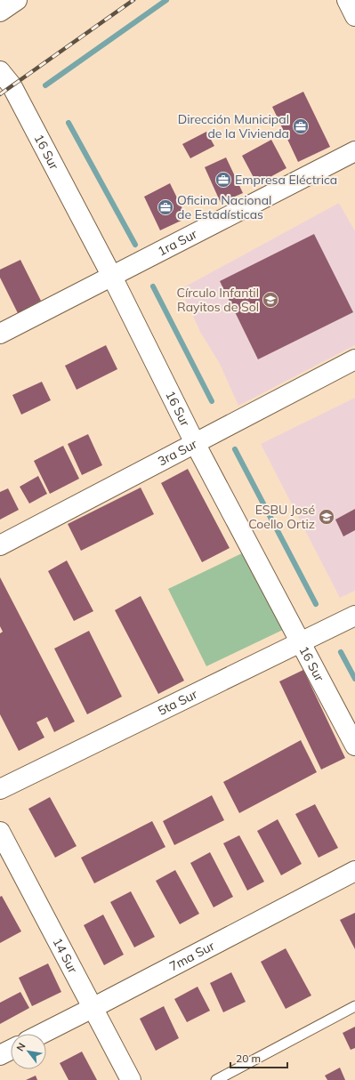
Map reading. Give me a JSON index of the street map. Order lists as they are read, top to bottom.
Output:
{
  "streets": {
    "street": [
      "16 Sur",
      "1ra Sur",
      "3ra Sur",
      "5ta Sur",
      "14 Sur",
      "7ma Sur"
    ]
  },
  "crossings": [
    ["16 Sur", "1ra Sur"],
    ["16 Sur", "3ra Sur"],
    ["16 Sur", "5ta Sur"],
    ["14 Sur", "7ma Sur"]
  ],
  "places": {
    "office": ["Dirección Municipal de la Vivienda", "Empresa Eléctrica", "Oficina Nacional de Estadísticas"],
    "school or university": ["Círculo Infantil Rayitos de Sol", "ESBU José Coello Ortiz"]
  },
  "scale_bar": "20 m",
  "north": "top left"
}
